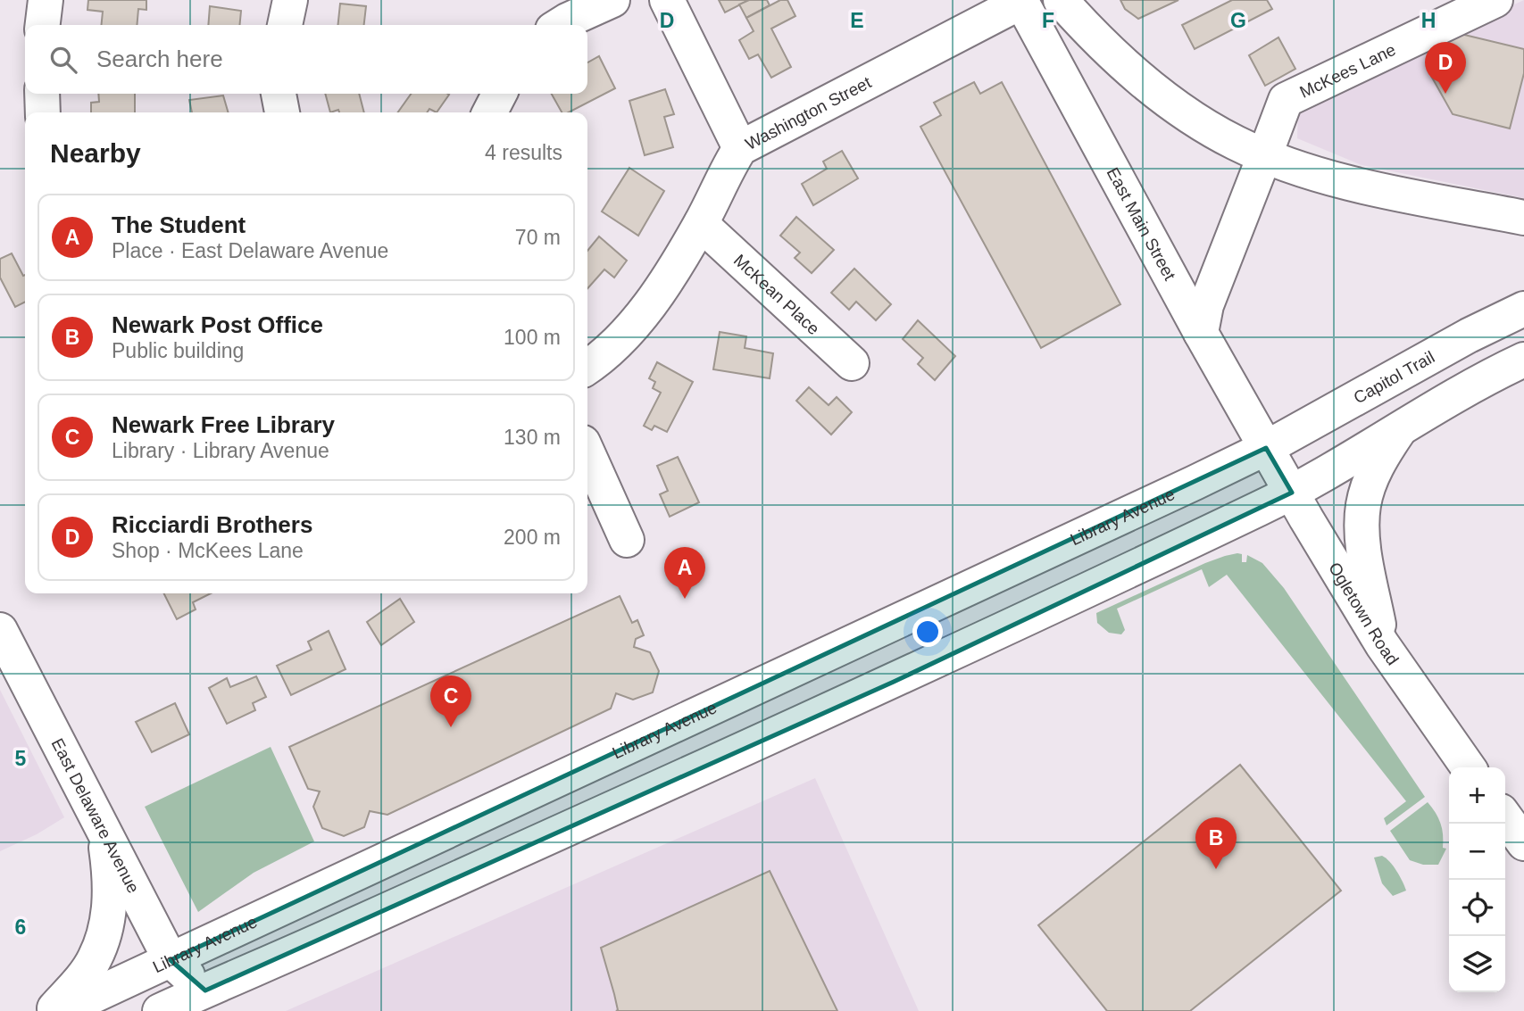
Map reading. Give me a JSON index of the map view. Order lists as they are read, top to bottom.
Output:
{
  "streets": {
    "main road": [
      "McKees Lane",
      "Washington Street",
      "East Main Street",
      "McKean Place",
      "Capitol Trail",
      "Library Avenue",
      "Ogletown Road",
      "East Delaware Avenue"
    ]
  },
  "crossings": [
    ["McKees Lane", "East Main Street"],
    ["Washington Street", "East Main Street"],
    ["Washington Street", "McKean Place"],
    ["East Main Street", "Capitol Trail"],
    ["East Main Street", "Library Avenue"],
    ["East Main Street", "Ogletown Road"],
    ["Capitol Trail", "Library Avenue"],
    ["Capitol Trail", "Ogletown Road"],
    ["Library Avenue", "Ogletown Road"],
    ["Library Avenue", "East Delaware Avenue"]
  ],
  "page": {
    "search": "Search here",
    "pins": [
      "D",
      "A",
      "C",
      "B"
    ],
    "heading": ["Nearby", "4 results"],
    "list": [
      {
        "mark": "A",
        "name": "The Student",
        "note": "Place · East Delaware Avenue",
        "value": "70 m"
      },
      {
        "mark": "B",
        "name": "Newark Post Office",
        "note": "Public building",
        "value": "100 m"
      },
      {
        "mark": "C",
        "name": "Newark Free Library",
        "note": "Library · Library Avenue",
        "value": "130 m"
      },
      {
        "mark": "D",
        "name": "Ricciardi Brothers",
        "note": "Shop · McKees Lane",
        "value": "200 m"
      }
    ],
    "map_buttons": ["+", "−"]
  },
  "grid": {
    "columns": [
      "D",
      "E",
      "F",
      "G",
      "H"
    ],
    "rows": ["5", "6"]
  }
}
